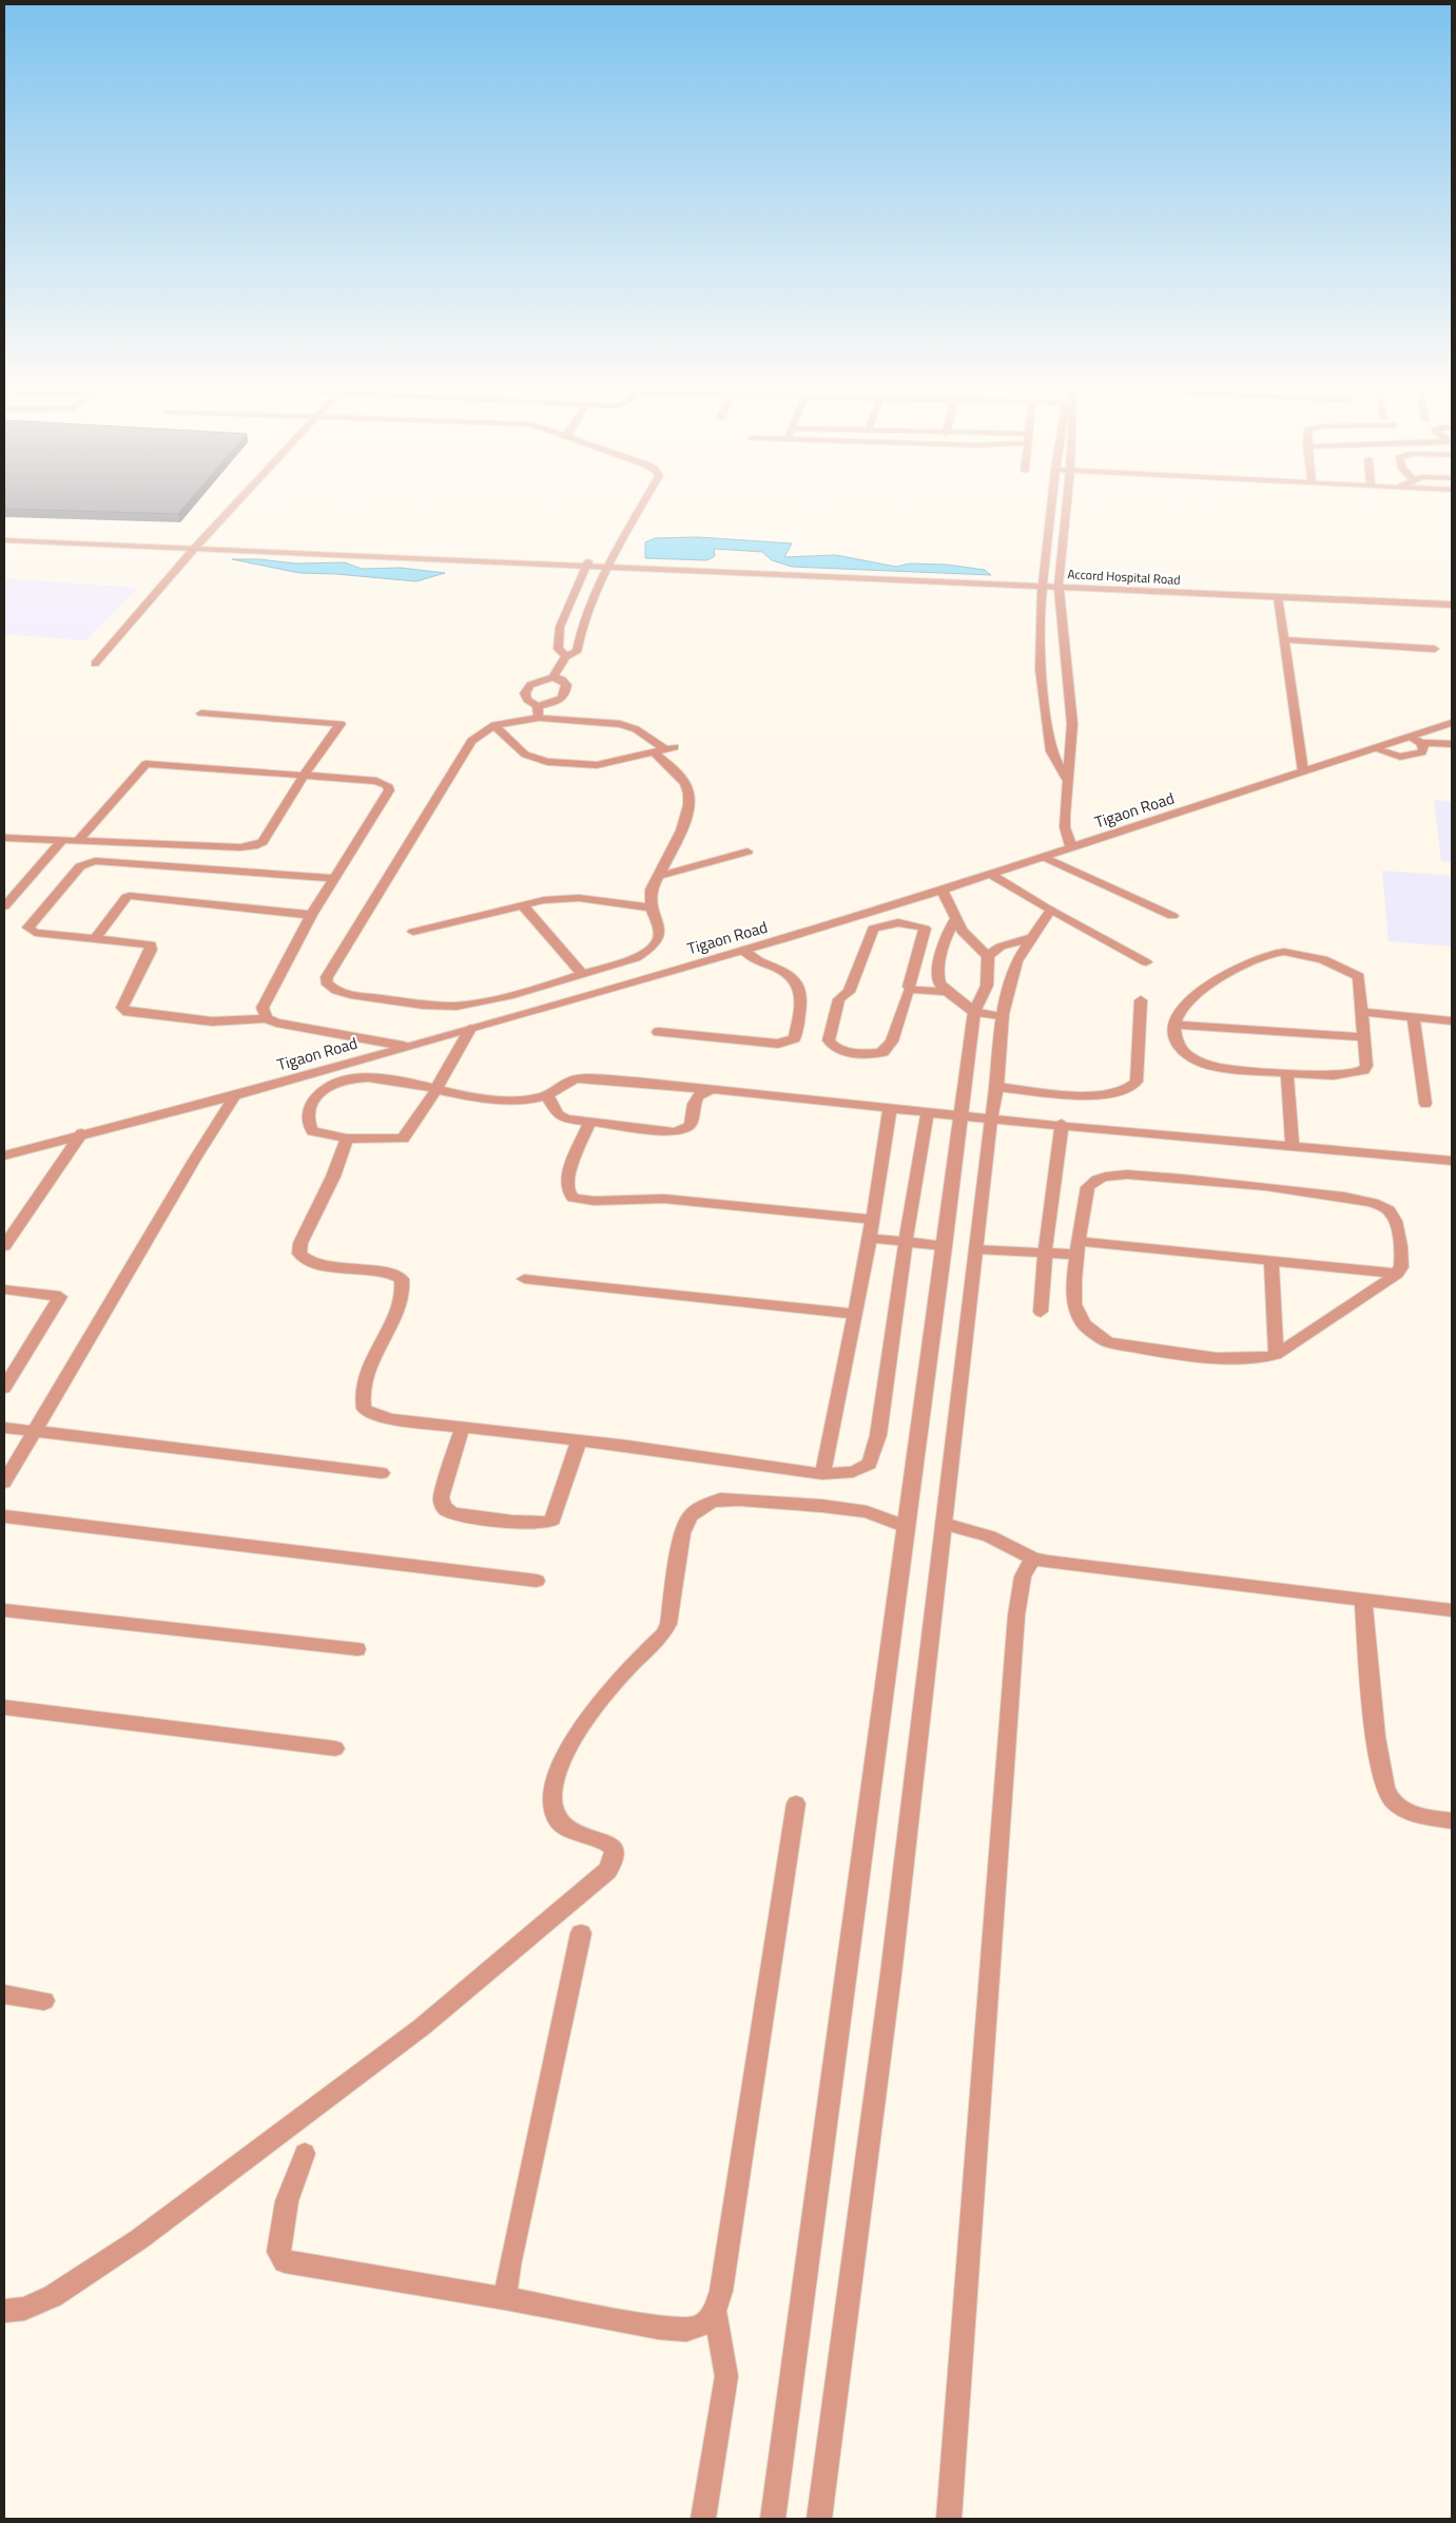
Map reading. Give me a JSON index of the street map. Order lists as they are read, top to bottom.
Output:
{
  "streets": {
    "street": ["Accord Hospital Road", "Tigaon Road"]
  }
}
